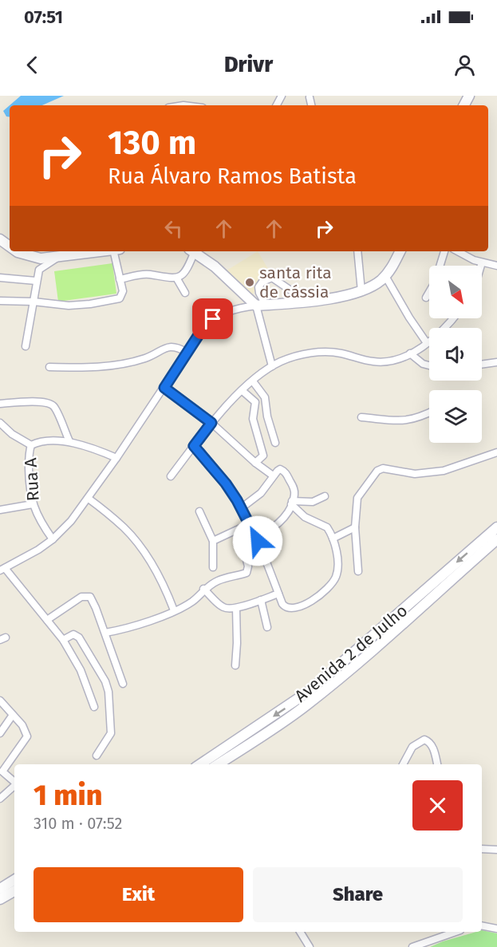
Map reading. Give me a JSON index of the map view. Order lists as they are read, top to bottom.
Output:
{
  "streets": {
    "main road": ["Avenida 2 de Julho"],
    "street": ["Rua A"]
  },
  "places": ["santa rita de cássia"],
  "north": "bottom right",
  "page": {
    "status": "07:51",
    "header": "Drivr",
    "turn": ["130 m", "Rua Álvaro Ramos Batista"],
    "heading": ["1 min", "310 m · 07:52"],
    "buttons": ["Exit", "Share"]
  }
}
